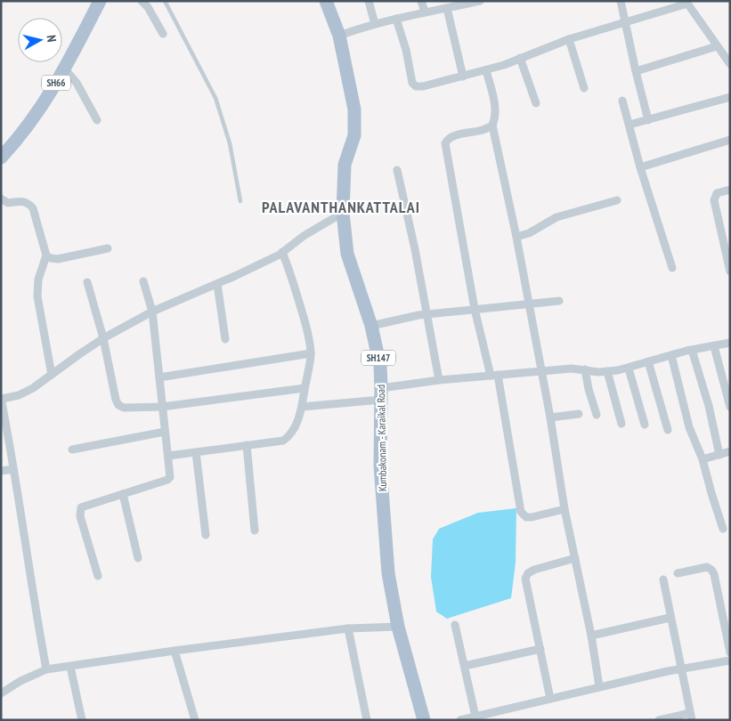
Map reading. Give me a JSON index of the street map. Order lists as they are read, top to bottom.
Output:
{
  "streets": {
    "main road": ["SH66", "SH147", "Kumbakonam - Karaikal Road"]
  },
  "districts": ["PALAVANTHANKATTALAI"],
  "north": "right"
}
